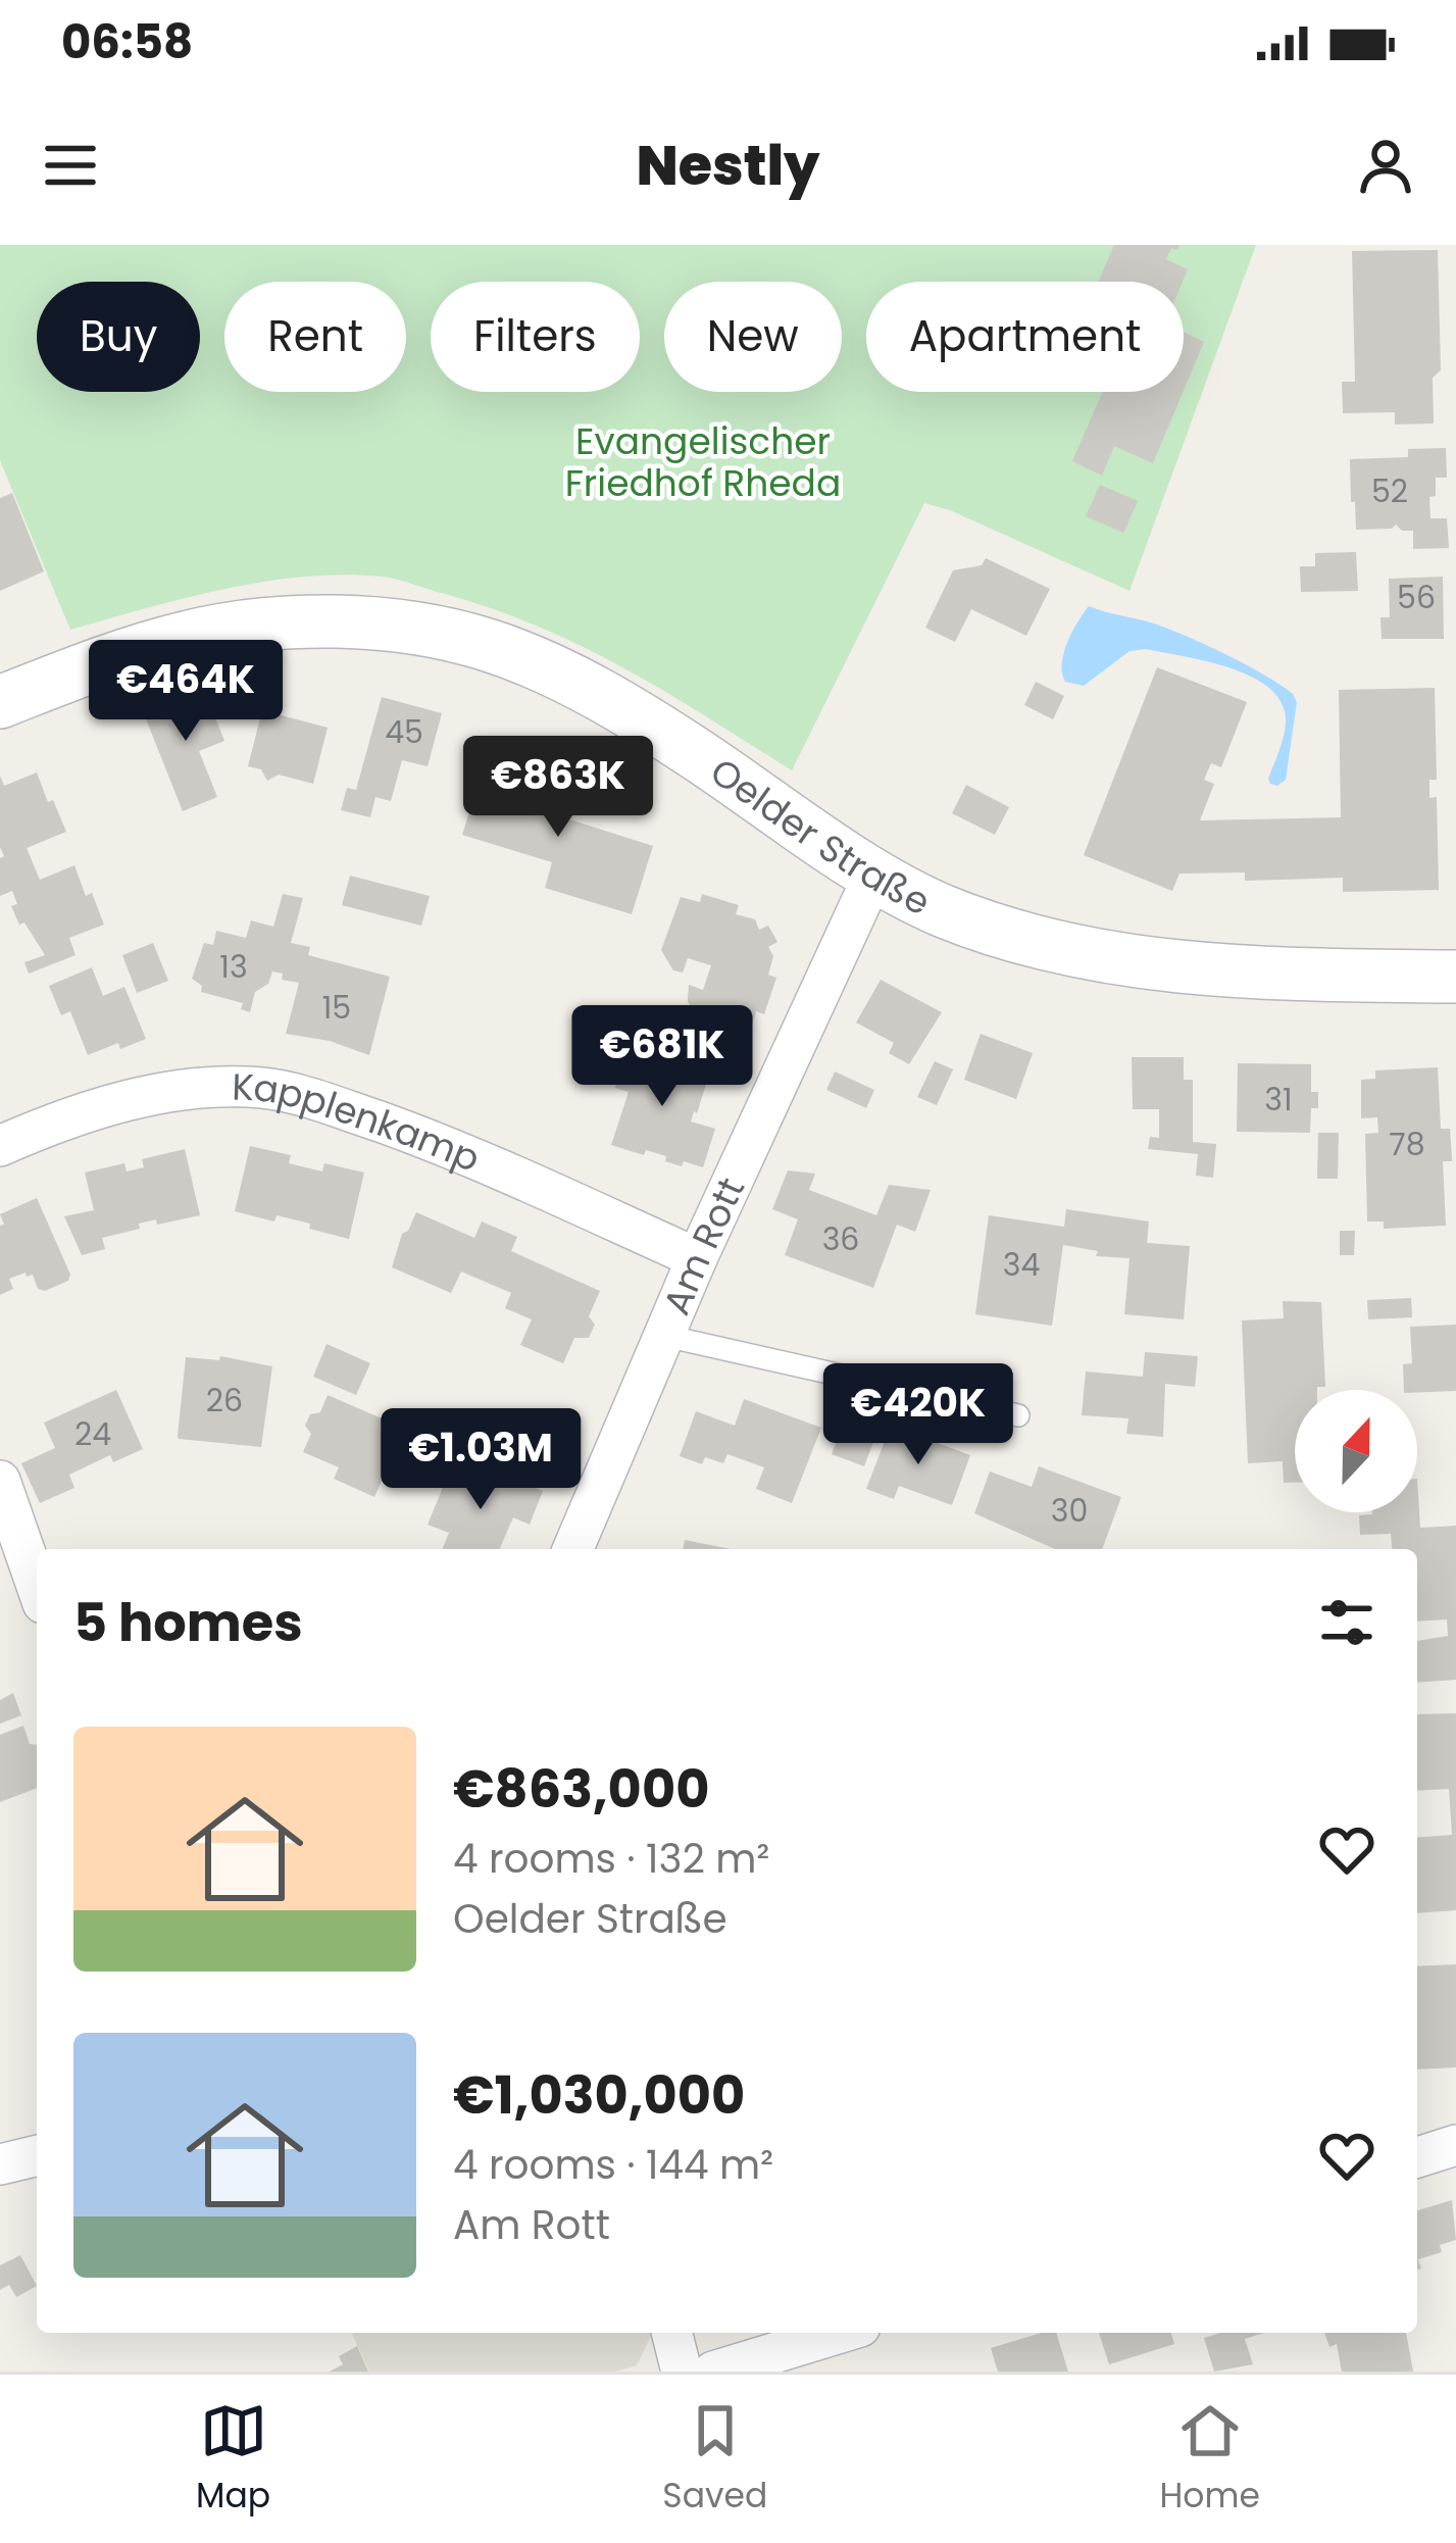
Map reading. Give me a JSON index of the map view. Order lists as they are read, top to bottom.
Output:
{
  "streets": {
    "street": ["Oelder Straße", "Kapplenkamp", "Am Rott"]
  },
  "crossings": [
    ["Oelder Straße", "Am Rott"],
    ["Kapplenkamp", "Am Rott"]
  ],
  "parks": ["Evangelischer Friedhof Rheda"],
  "house_numbers": [
    "52",
    "56",
    "45",
    "13",
    "15",
    "31",
    "78",
    "36",
    "34",
    "26",
    "24",
    "30"
  ],
  "north": "top",
  "page": {
    "status": "06:58",
    "header": "Nestly",
    "chip": [
      "Buy",
      "Rent",
      "Filters",
      "New",
      "Apartment"
    ],
    "price": [
      "€464K",
      "€863K",
      "€681K",
      "€420K",
      "€1.03M"
    ],
    "heading": "5 homes",
    "list": [
      {
        "name": "€863,000",
        "note": "4 rooms · 132 m² · Oelder Straße"
      },
      {
        "name": "€1,030,000",
        "note": "4 rooms · 144 m² · Am Rott"
      }
    ],
    "tabs": ["Map", "Saved", "Home"]
  }
}
